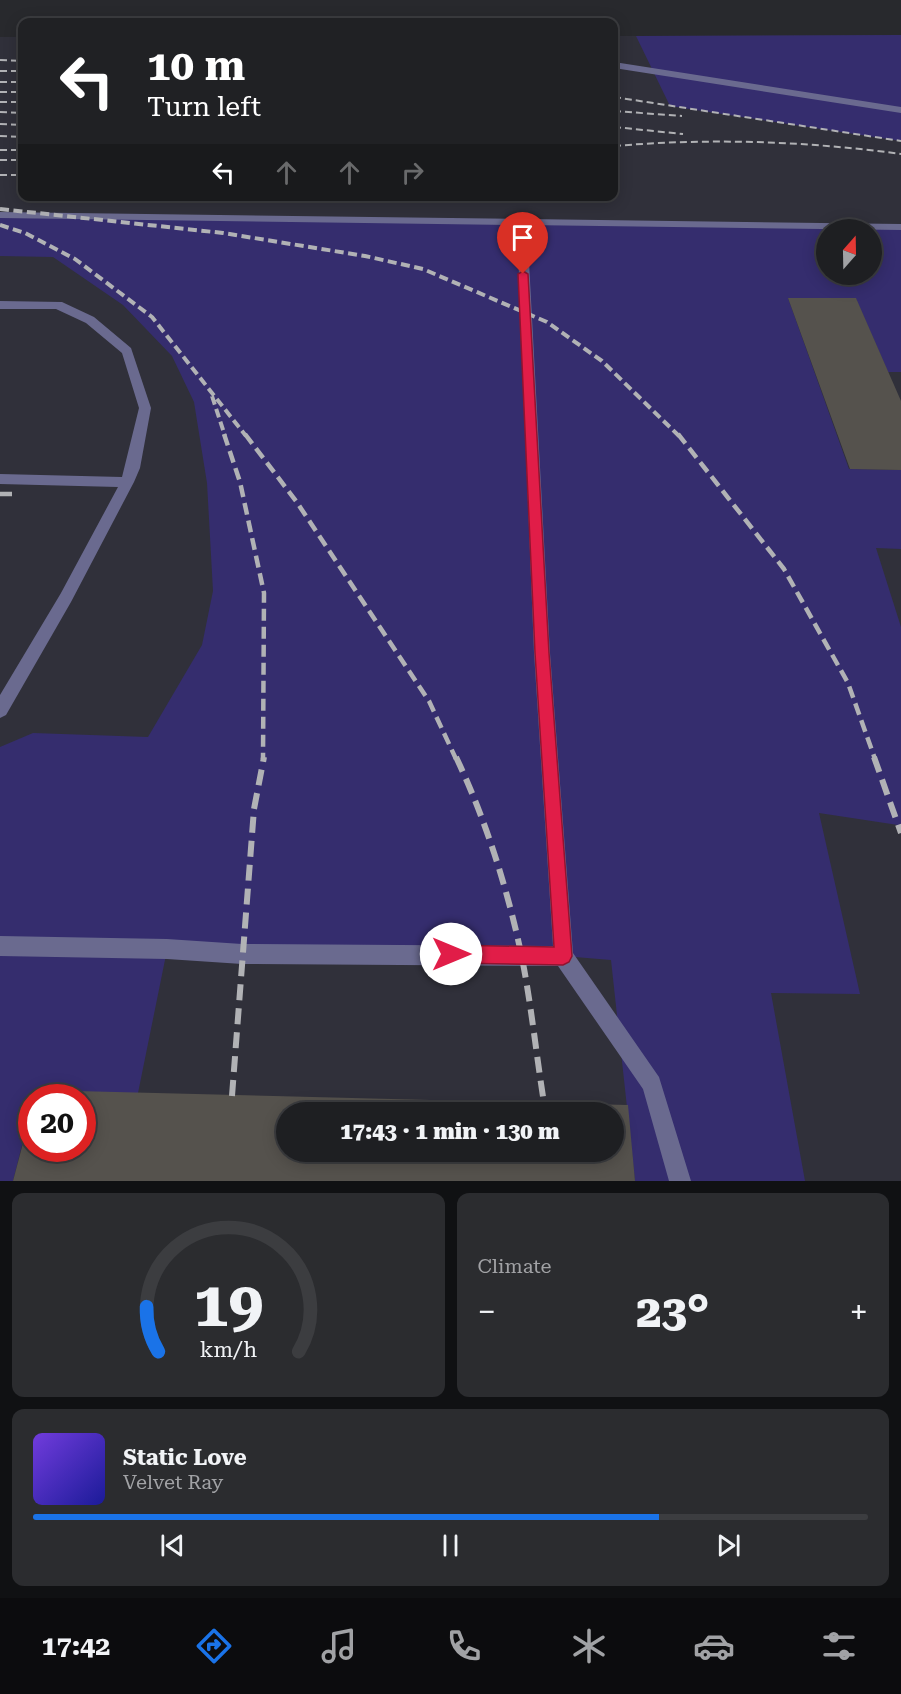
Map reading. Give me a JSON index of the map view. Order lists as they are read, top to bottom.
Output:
{
  "north": "top",
  "page": {
    "turn": ["10 m", "Turn left"],
    "limit": "20",
    "trip": "17:43 · 1 min · 130 m",
    "tile": "Climate",
    "heat": ["−", "23°", "+"],
    "song": ["Static Love", "Velvet Ray"],
    "tabs": "17:42",
    "gauge": ["19", "km/h"]
  }
}
